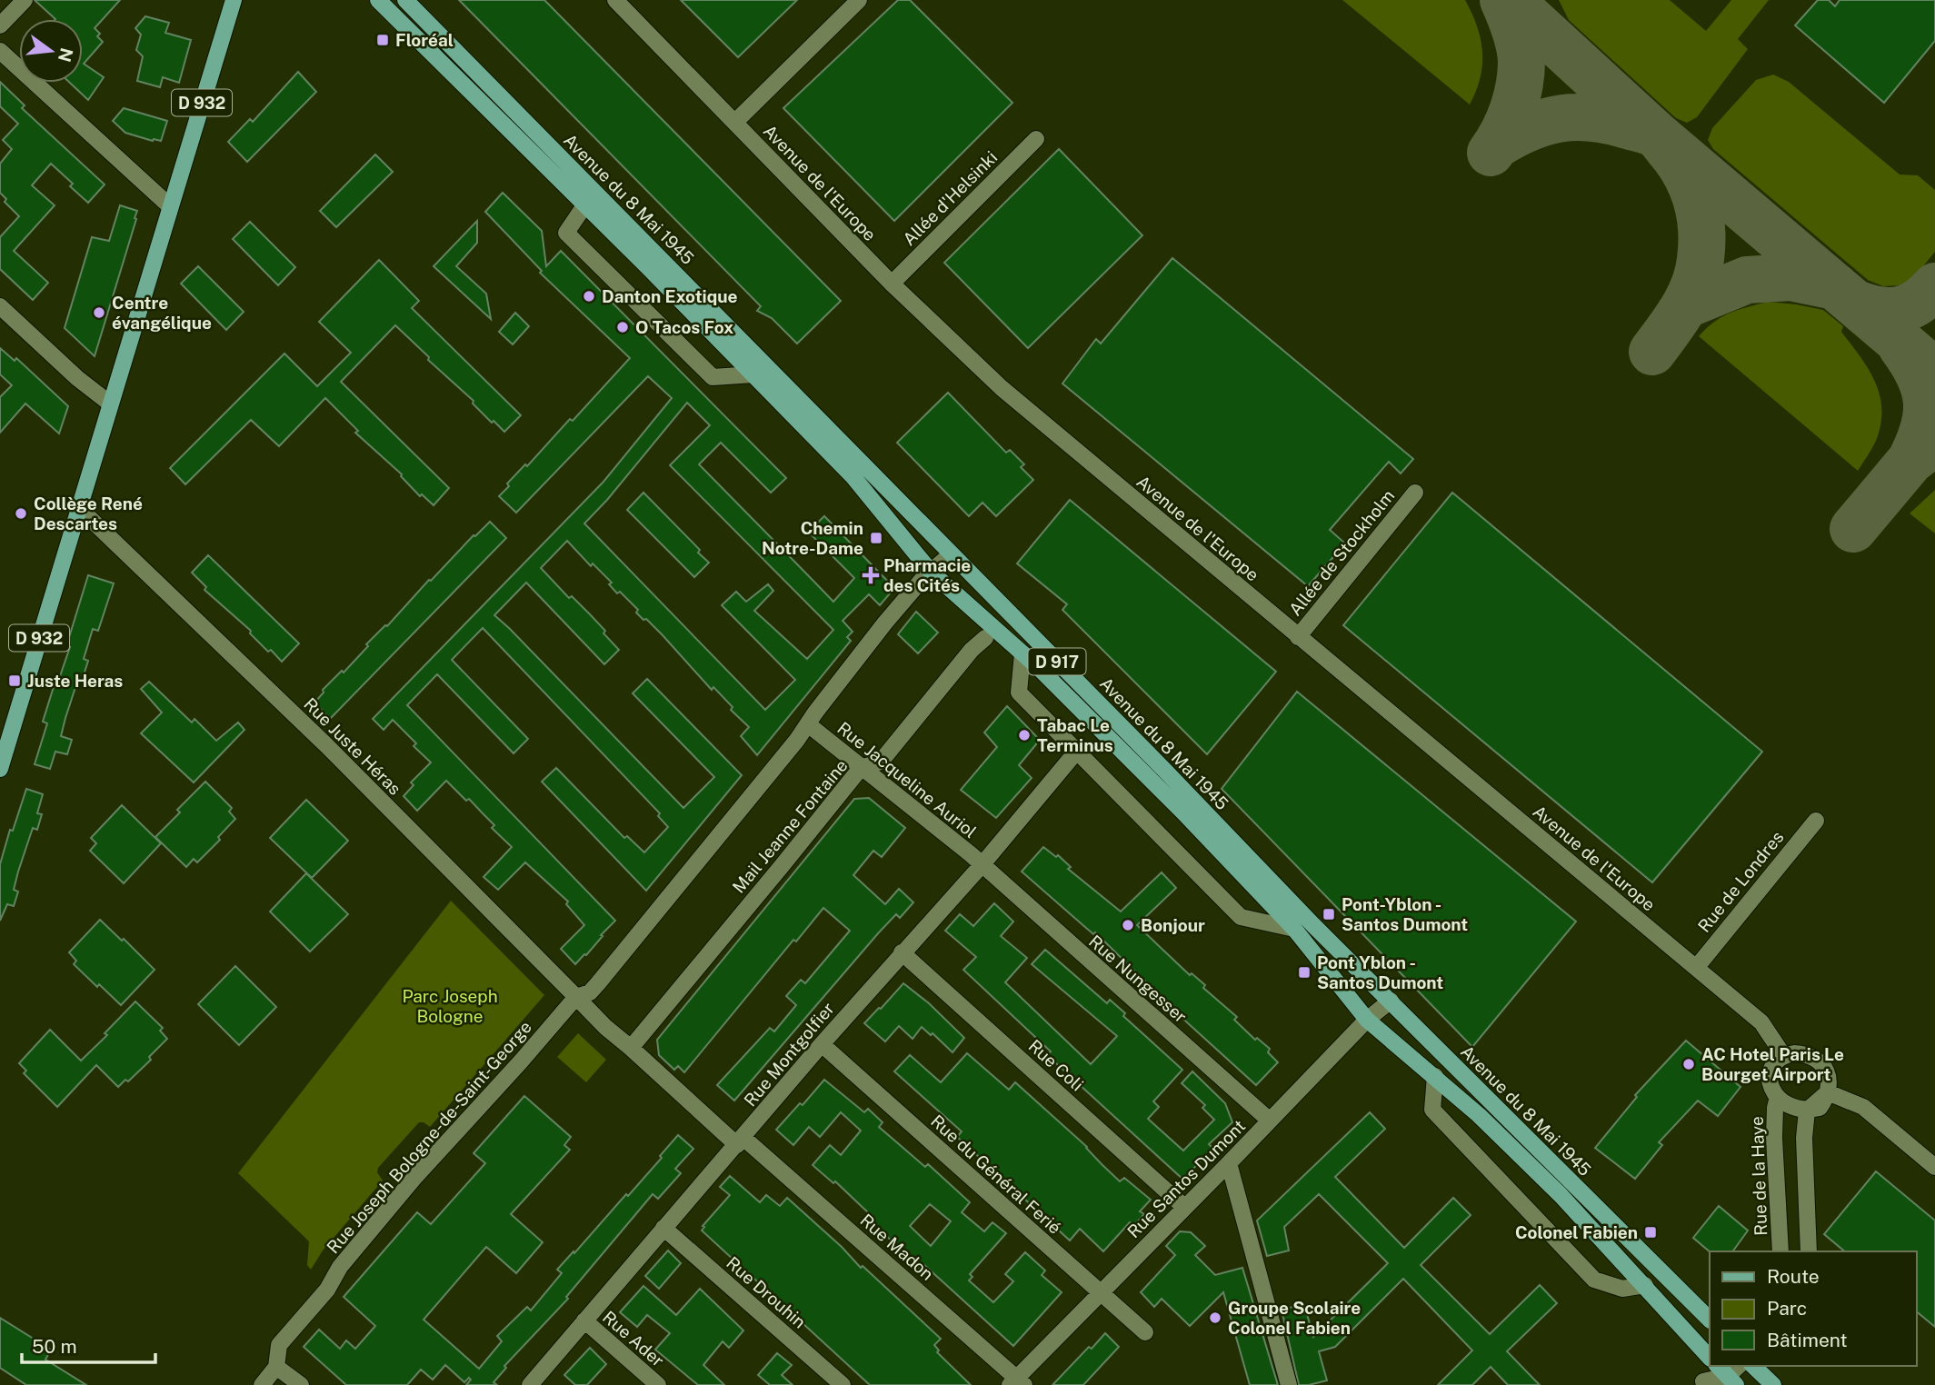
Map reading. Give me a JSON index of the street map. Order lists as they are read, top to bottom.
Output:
{
  "streets": {
    "main road": ["D 932", "Avenue du 8 Mai 1945", "D 917"],
    "street": [
      "Avenue de l'Europe",
      "Allée d'Helsinki",
      "Allée de Stockholm",
      "Rue Juste Héras",
      "Rue Jacqueline Auriol",
      "Mail Jeanne Fontaine",
      "Rue de Londres",
      "Rue Nungesser",
      "Rue Montgolfier",
      "Rue Coli",
      "Rue Joseph Bologne-de-Saint-George",
      "Rue du Général Ferié",
      "Rue de la Haye",
      "Rue Santos Dumont",
      "Rue Madon",
      "Rue Drouhin",
      "Rue Ader"
    ]
  },
  "crossings": [
    ["D 932", "Rue Juste Héras"],
    ["Avenue de l'Europe", "Allée d'Helsinki"],
    ["Avenue de l'Europe", "Allée de Stockholm"],
    ["Avenue de l'Europe", "Rue de Londres"],
    ["Avenue de l'Europe", "Rue de la Haye"],
    ["Avenue du 8 Mai 1945", "Rue Santos Dumont"],
    ["Rue Juste Héras", "Mail Jeanne Fontaine"],
    ["Rue Juste Héras", "Rue Joseph Bologne-de-Saint-George"],
    ["Rue Juste Héras", "Rue Madon"],
    ["Rue Jacqueline Auriol", "Mail Jeanne Fontaine"],
    ["Rue Jacqueline Auriol", "Rue Nungesser"],
    ["Rue Jacqueline Auriol", "Rue Montgolfier"],
    ["Mail Jeanne Fontaine", "Rue Madon"],
    ["Rue Nungesser", "Rue Montgolfier"],
    ["Rue Nungesser", "Rue Santos Dumont"],
    ["Rue Montgolfier", "Rue Coli"],
    ["Rue Montgolfier", "Rue du Général Ferié"],
    ["Rue Montgolfier", "Rue Madon"],
    ["Rue Montgolfier", "Rue Drouhin"],
    ["Rue Montgolfier", "Rue Ader"],
    ["Rue Coli", "Rue Santos Dumont"],
    ["Rue du Général Ferié", "Rue Santos Dumont"],
    ["Rue Santos Dumont", "Rue Madon"]
  ],
  "parks": ["Parc Joseph Bologne"],
  "places": {
    "transit": [
      "Floréal",
      "Chemin Notre-Dame",
      "Juste Heras",
      "Pont-Yblon - Santos Dumont",
      "Pont Yblon - Santos Dumont",
      "Colonel Fabien"
    ],
    "other": [
      "Danton Exotique",
      "Centre évangélique",
      "O Tacos Fox",
      "Collège René Descartes",
      "Tabac Le Terminus",
      "Bonjour",
      "AC Hotel Paris Le Bourget Airport",
      "Groupe Scolaire Colonel Fabien"
    ],
    "health": ["Pharmacie des Cités"]
  },
  "legend": ["Route", "Parc", "Bâtiment"],
  "scale_bar": "50 m",
  "north": "right"
}
